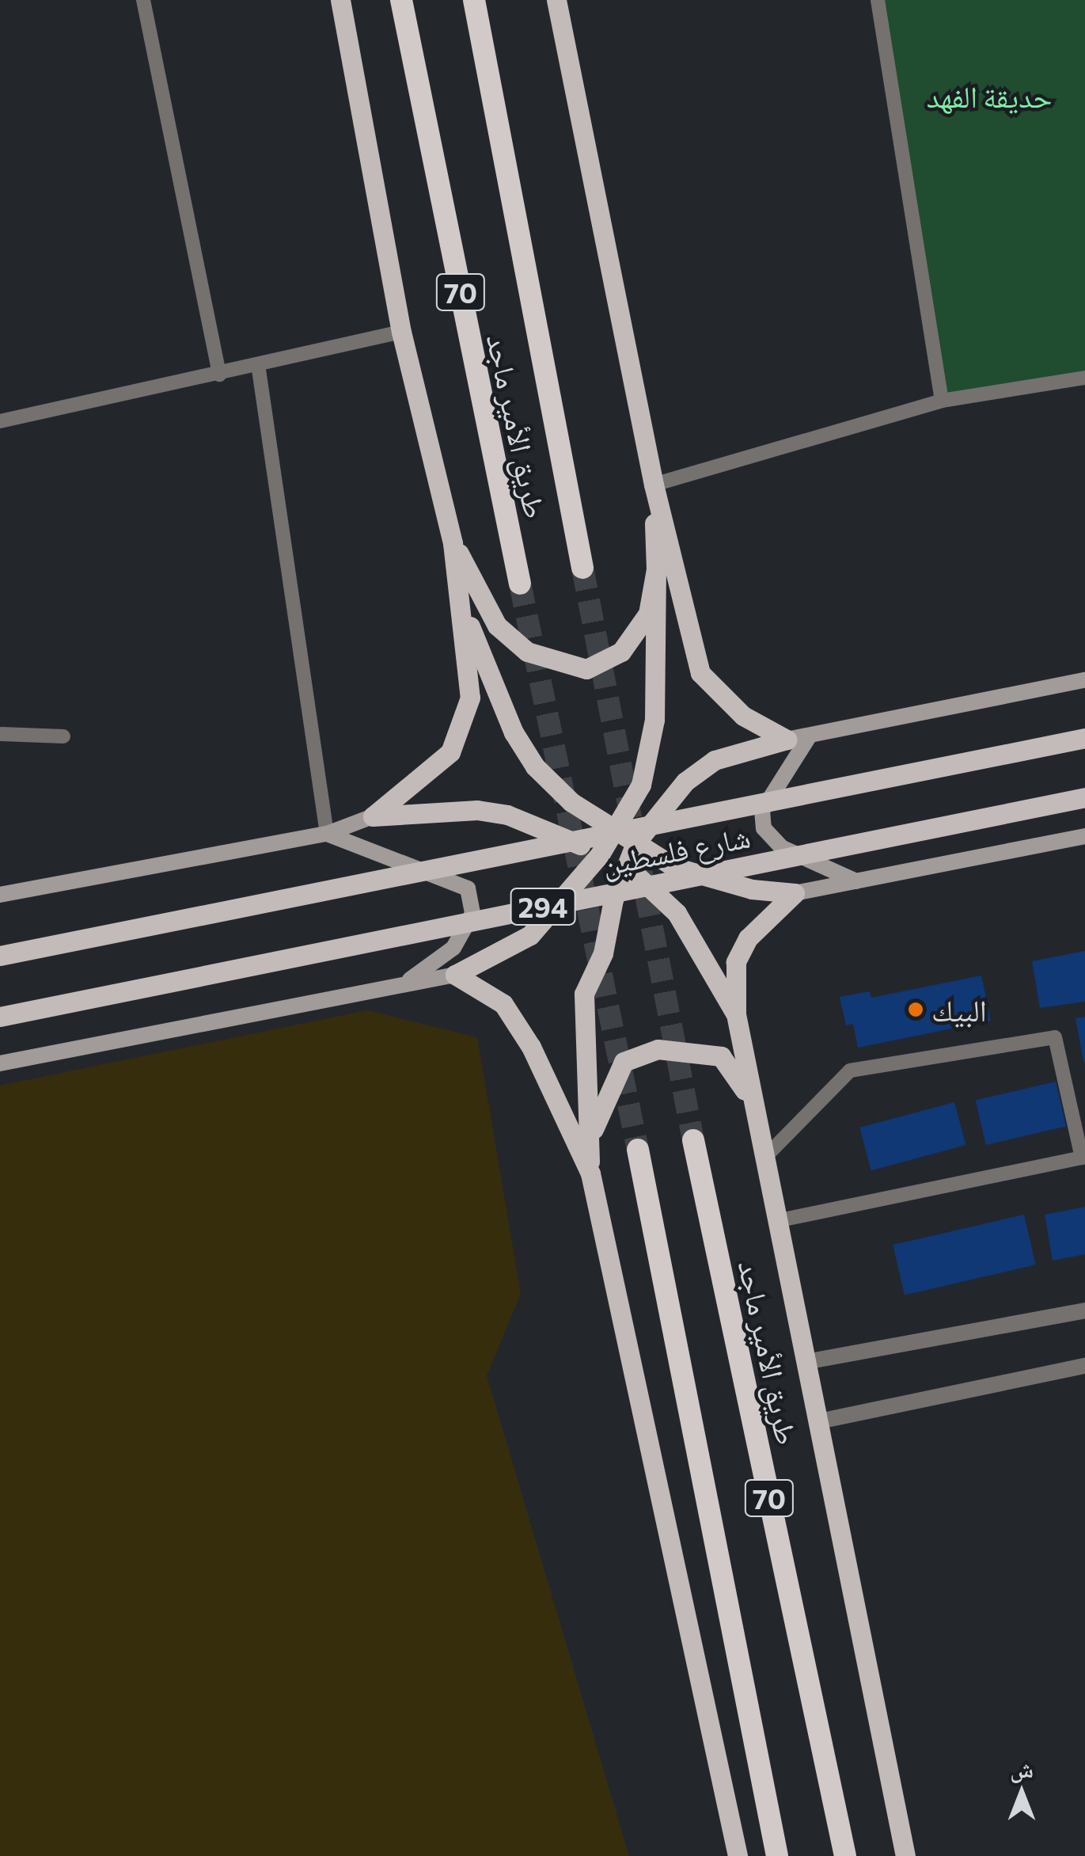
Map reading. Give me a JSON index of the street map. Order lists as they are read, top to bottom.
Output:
{
  "streets": {
    "highway": ["70", "طريق الأمير ماجد"],
    "main road": ["شارع فلسطين", "294"]
  },
  "parks": ["حديقة الفهد"],
  "places": ["البيك"],
  "north": "top"
}
